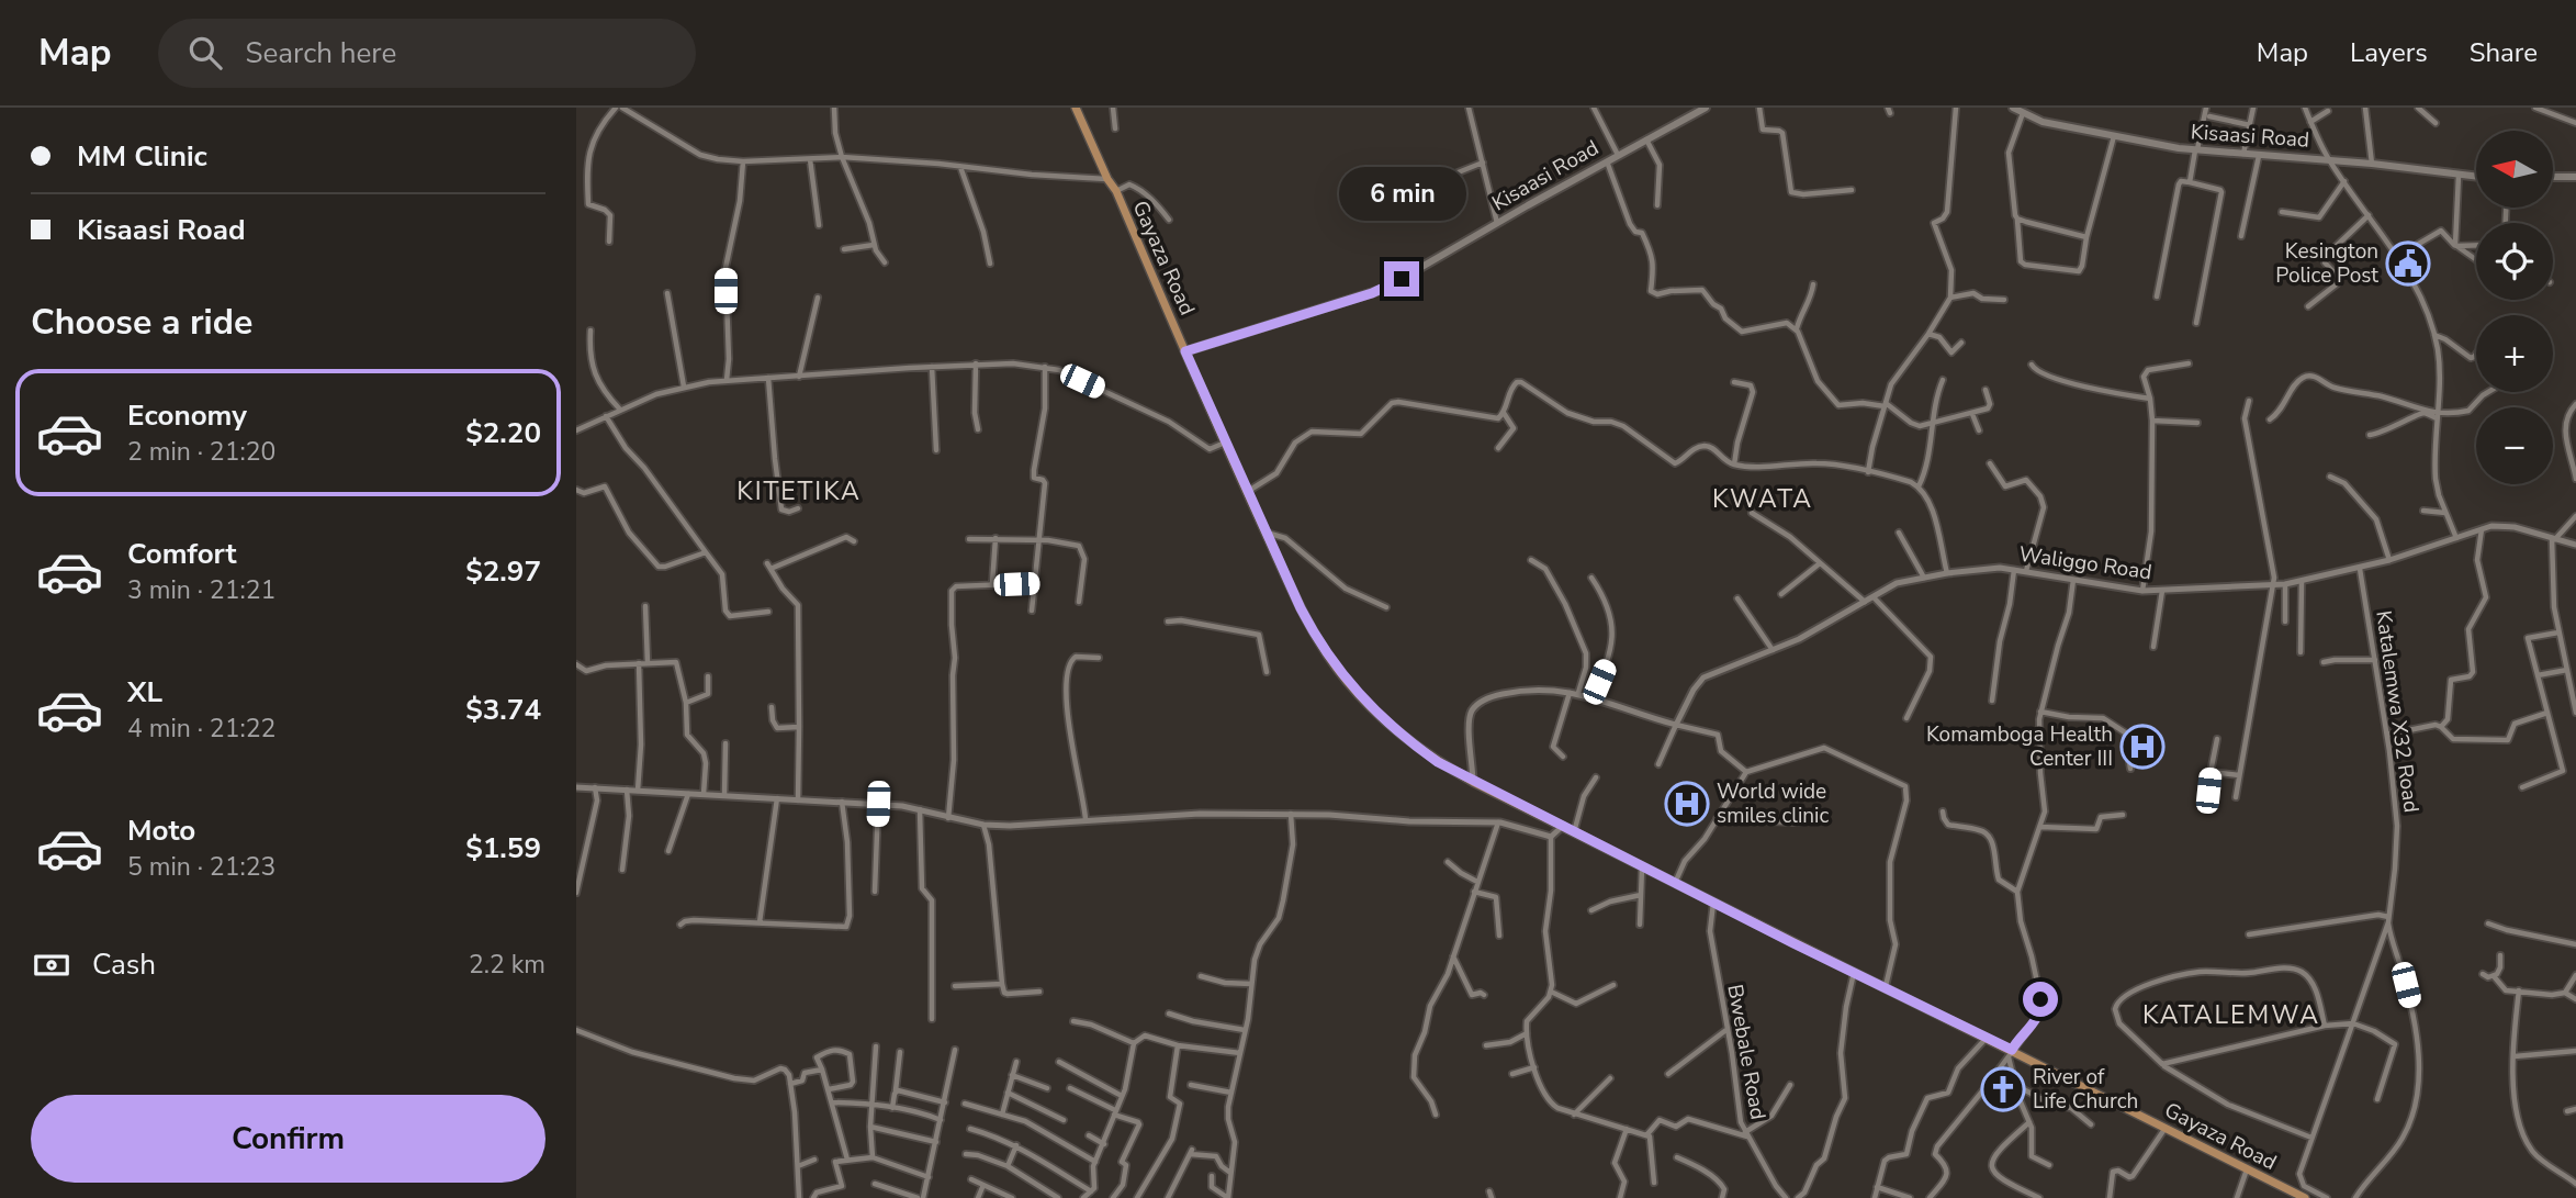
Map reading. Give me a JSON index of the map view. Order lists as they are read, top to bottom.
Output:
{
  "streets": {
    "main road": ["Kisaasi Road", "Gayaza Road"],
    "street": ["Waliggo Road", "Katalemwa X32 Road", "Bwebale Road"]
  },
  "crossings": [
    ["Kisaasi Road", "Gayaza Road"],
    ["Gayaza Road", "Bwebale Road"],
    ["Waliggo Road", "Katalemwa X32 Road"]
  ],
  "districts": ["KITETIKA", "KWATA", "KATALEMWA"],
  "places": {
    "public building": ["Kesington Police Post"],
    "hospital": ["Komamboga Health Center III", "World wide smiles clinic"],
    "church": ["River of Life Church"]
  },
  "north": "left",
  "page": {
    "header": "Map",
    "search": "Search here",
    "nav": ["Map", "Layers", "Share"],
    "banner": ["MM Clinic", "Kisaasi Road"],
    "map_buttons": ["+", "−"],
    "bubble": "6 min",
    "heading": "Choose a ride",
    "list": [
      {
        "name": "Economy",
        "note": "2 min · 21:20",
        "value": "$2.20"
      },
      {
        "name": "Comfort",
        "note": "3 min · 21:21",
        "value": "$2.97"
      },
      {
        "name": "XL",
        "note": "4 min · 21:22",
        "value": "$3.74"
      },
      {
        "name": "Moto",
        "note": "5 min · 21:23",
        "value": "$1.59"
      }
    ],
    "pay": ["Cash", "2.2 km"],
    "buttons": "Confirm"
  }
}
